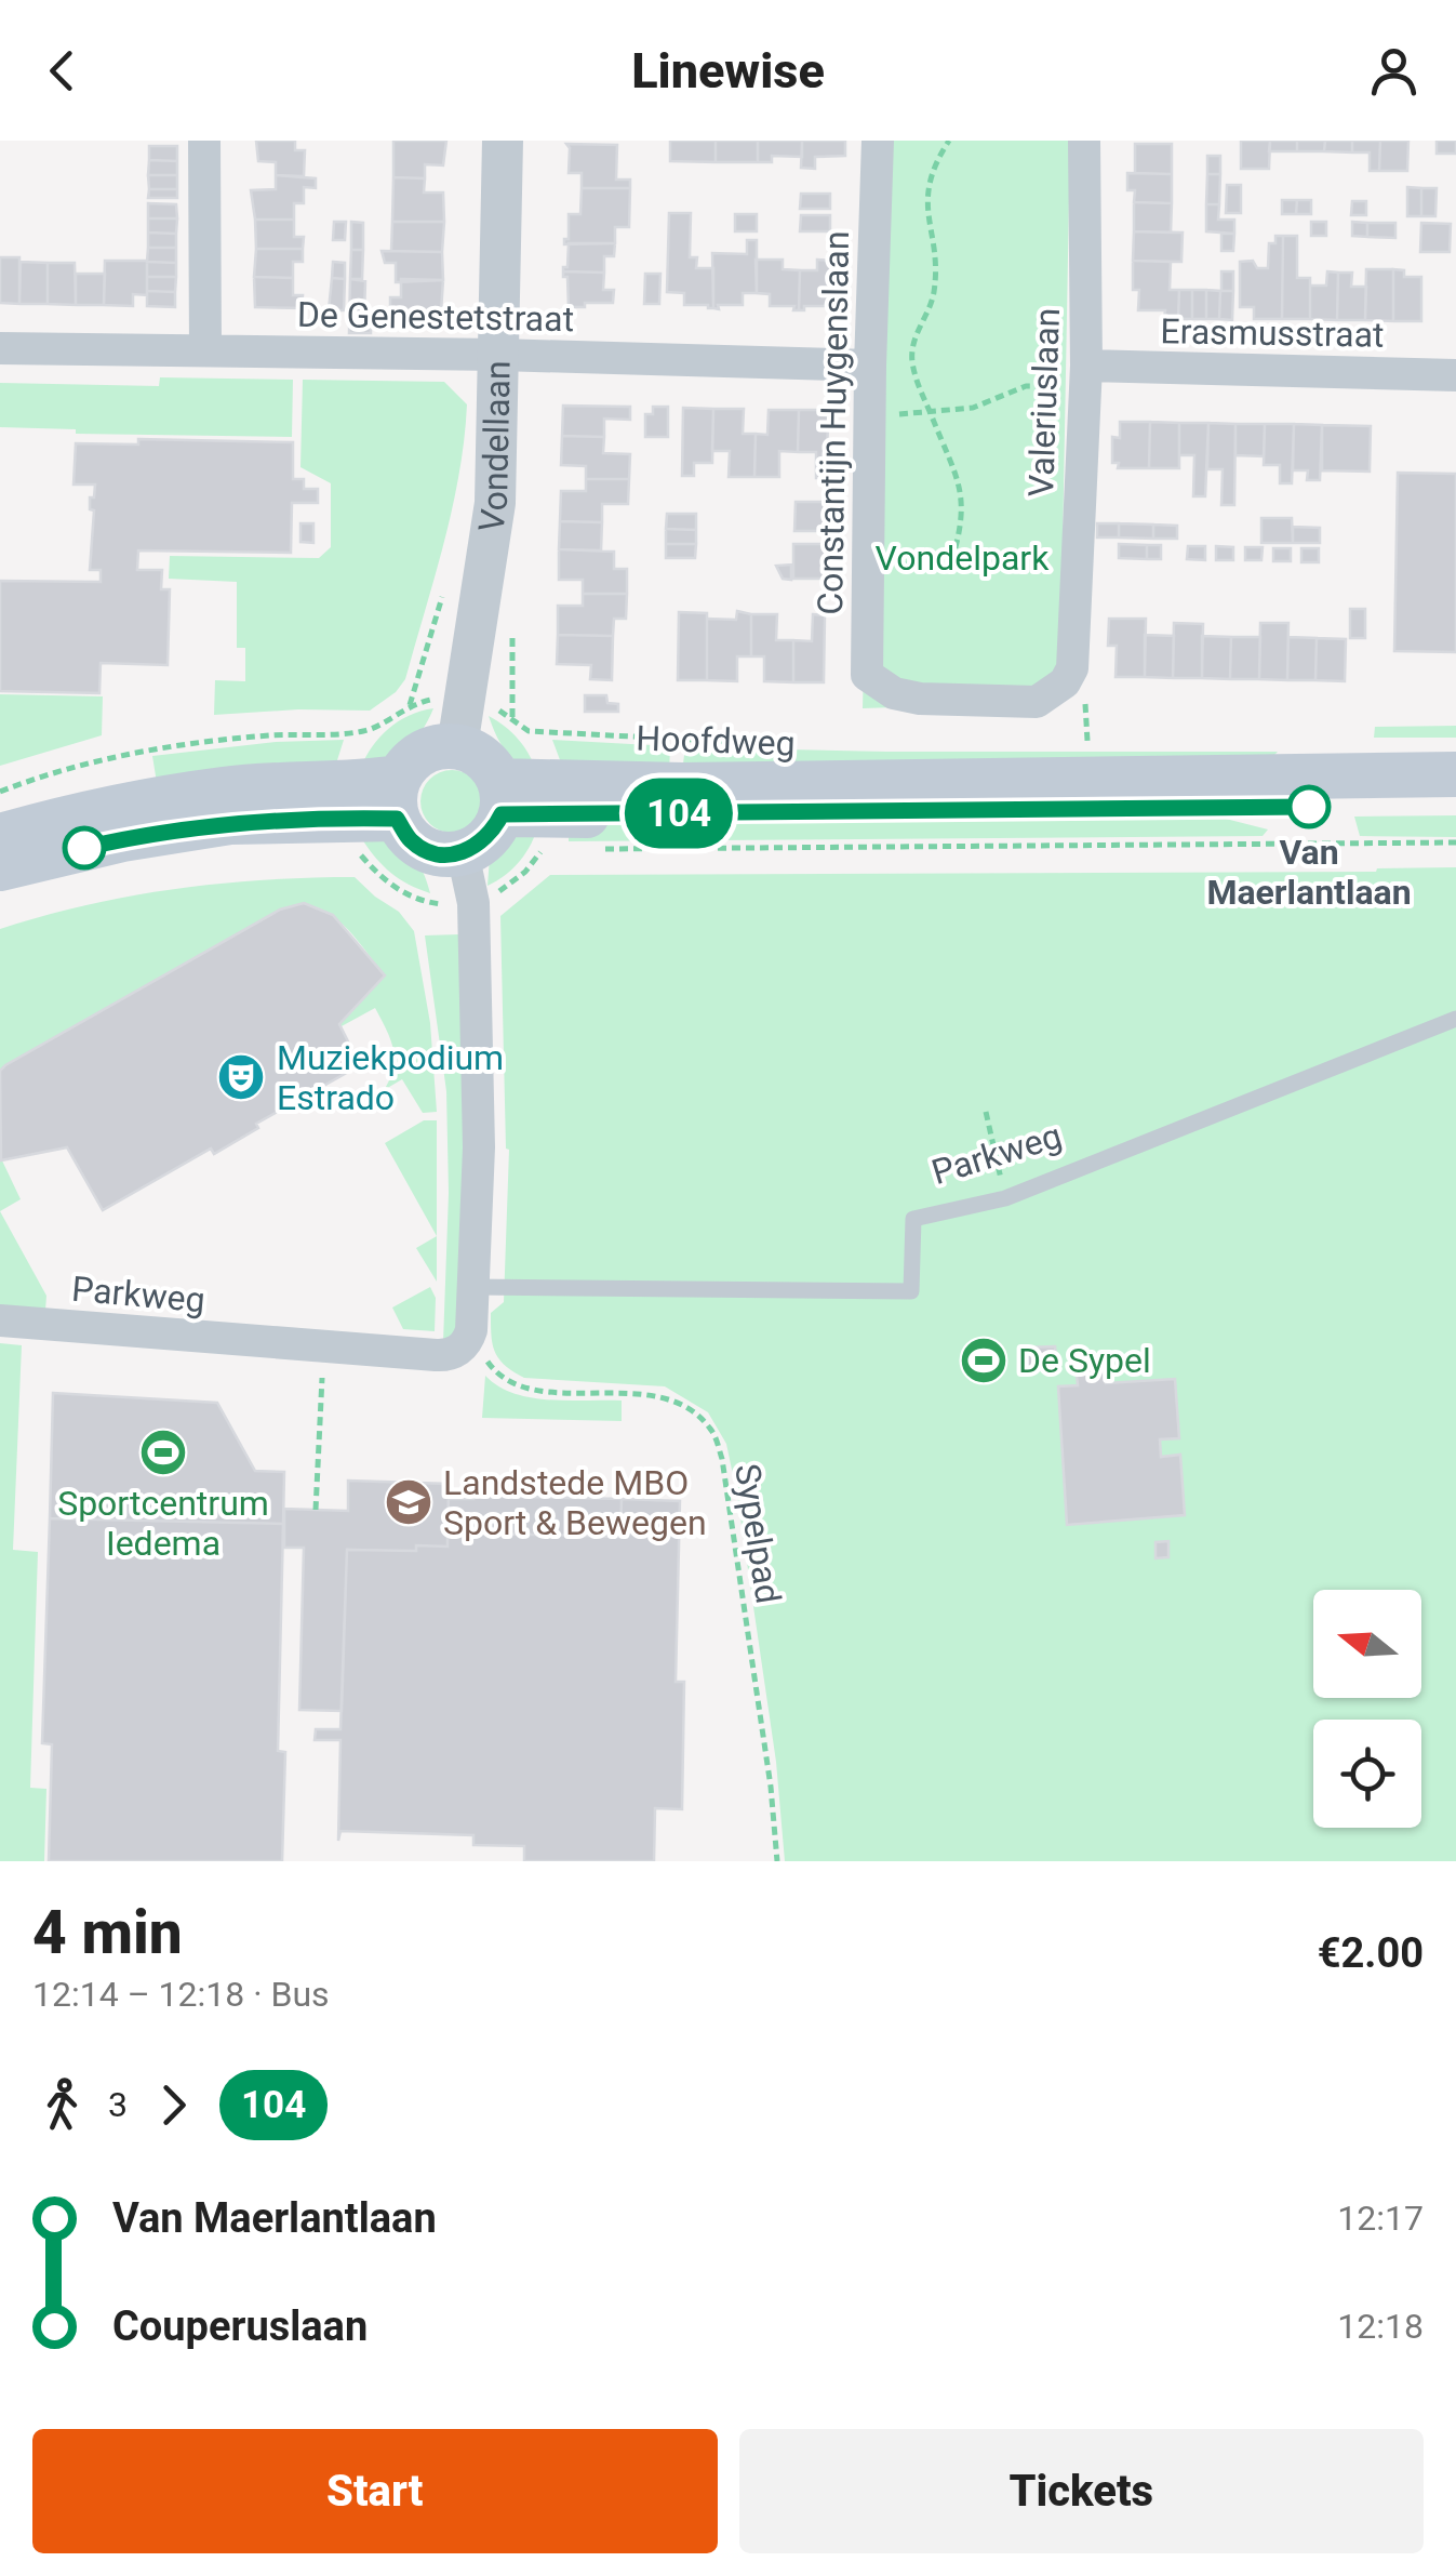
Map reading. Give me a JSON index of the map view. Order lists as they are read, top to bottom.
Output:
{
  "streets": {
    "main road": ["Hoofdweg"],
    "street": [
      "De Genestetstraat",
      "Erasmusstraat",
      "Valeriuslaan",
      "Constantijn Huygenslaan",
      "Vondellaan",
      "Parkweg"
    ],
    "path": ["Sypelpad"]
  },
  "crossings": [
    ["De Genestetstraat", "Constantijn Huygenslaan"],
    ["De Genestetstraat", "Vondellaan"],
    ["Erasmusstraat", "Valeriuslaan"],
    ["Valeriuslaan", "Constantijn Huygenslaan"],
    ["Vondellaan", "Hoofdweg"],
    ["Parkweg", "Sypelpad"]
  ],
  "parks": ["Vondelpark"],
  "places": {
    "other": ["Van Maerlantlaan"],
    "theatre": ["Muziekpodium Estrado"],
    "sports": ["De Sypel", "Sportcentrum Iedema"],
    "school or university": ["Landstede MBO Sport & Bewegen"]
  },
  "lines": ["bus line 104"],
  "north": "left",
  "page": {
    "header": "Linewise",
    "on_map": "104",
    "heading": ["4 min", "12:14 – 12:18 · Bus", "€2.00"],
    "legs": ["3", "104"],
    "list": [
      {
        "name": "Van Maerlantlaan",
        "value": "12:17"
      },
      {
        "name": "Couperuslaan",
        "value": "12:18"
      }
    ],
    "buttons": ["Start", "Tickets"]
  }
}
